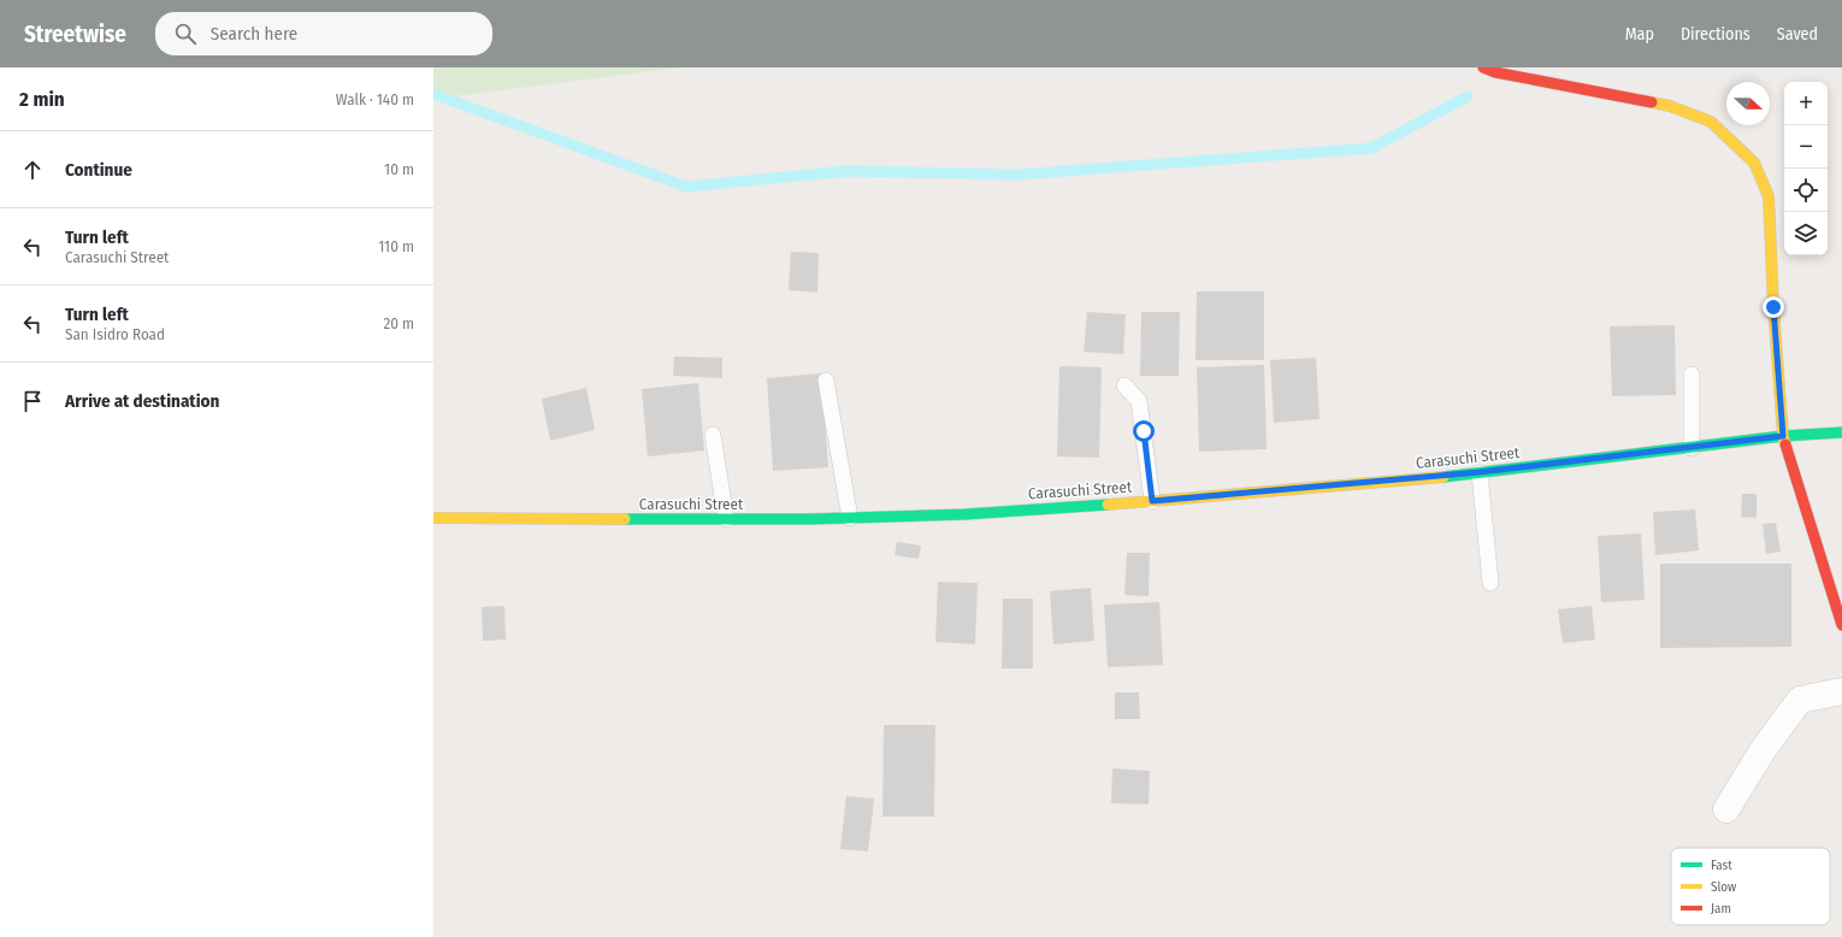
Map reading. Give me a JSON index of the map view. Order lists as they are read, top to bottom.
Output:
{
  "streets": {
    "street": ["Carasuchi Street"]
  },
  "legend": ["Fast", "Slow", "Jam"],
  "north": "right",
  "page": {
    "header": "Streetwise",
    "search": "Search here",
    "nav": ["Map", "Directions", "Saved"],
    "heading": ["2 min", "Walk · 140 m"],
    "map_buttons": ["+", "−"],
    "list": [
      ["Continue", "10 m"],
      ["Turn left", "Carasuchi Street", "110 m"],
      ["Turn left", "San Isidro Road", "20 m"],
      "Arrive at destination"
    ]
  }
}
